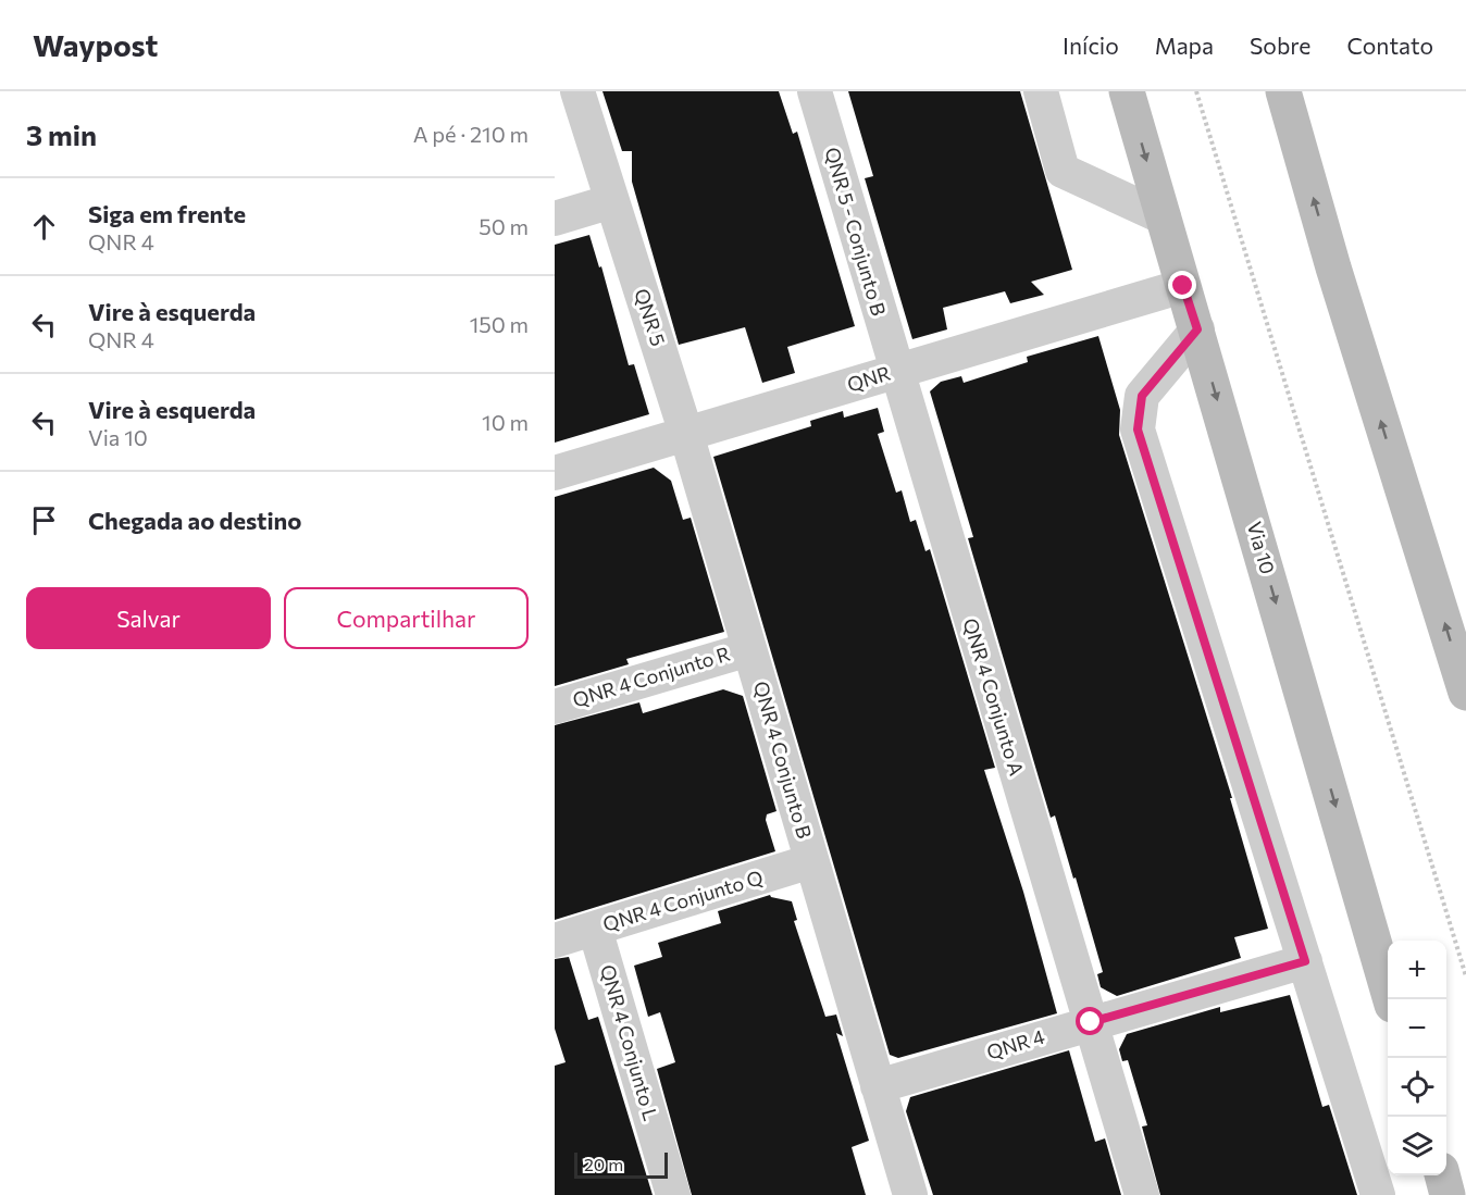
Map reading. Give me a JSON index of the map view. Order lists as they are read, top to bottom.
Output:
{
  "streets": {
    "main road": ["Via 10"],
    "street": [
      "QNR 5 - Conjunto B",
      "QNR 5",
      "QNR",
      "QNR 4 Conjunto R",
      "QNR 4 Conjunto A",
      "QNR 4 Conjunto B",
      "QNR 4 Conjunto Q",
      "QNR 4 Conjunto L",
      "QNR 4"
    ]
  },
  "crossings": [
    ["QNR 5 - Conjunto B", "QNR"],
    ["QNR 5 - Conjunto B", "QNR 4 Conjunto A"],
    ["QNR 5", "QNR"],
    ["QNR 5", "QNR 4 Conjunto B"],
    ["QNR", "Via 10"],
    ["QNR", "QNR 4 Conjunto A"],
    ["QNR", "QNR 4 Conjunto B"],
    ["QNR 4 Conjunto R", "QNR 4 Conjunto B"],
    ["QNR 4 Conjunto A", "QNR 4"],
    ["QNR 4 Conjunto B", "QNR 4 Conjunto Q"],
    ["QNR 4 Conjunto B", "QNR 4"],
    ["QNR 4 Conjunto Q", "QNR 4 Conjunto L"]
  ],
  "scale_bar": "20 m",
  "page": {
    "header": "Waypost",
    "nav": [
      "Início",
      "Mapa",
      "Sobre",
      "Contato"
    ],
    "heading": ["3 min", "A pé · 210 m"],
    "list": [
      ["Siga em frente", "QNR 4", "50 m"],
      ["Vire à esquerda", "QNR 4", "150 m"],
      ["Vire à esquerda", "Via 10", "10 m"],
      "Chegada ao destino"
    ],
    "buttons": ["Salvar", "Compartilhar"],
    "map_buttons": ["+", "−"],
    "scale": "20 m"
  }
}
